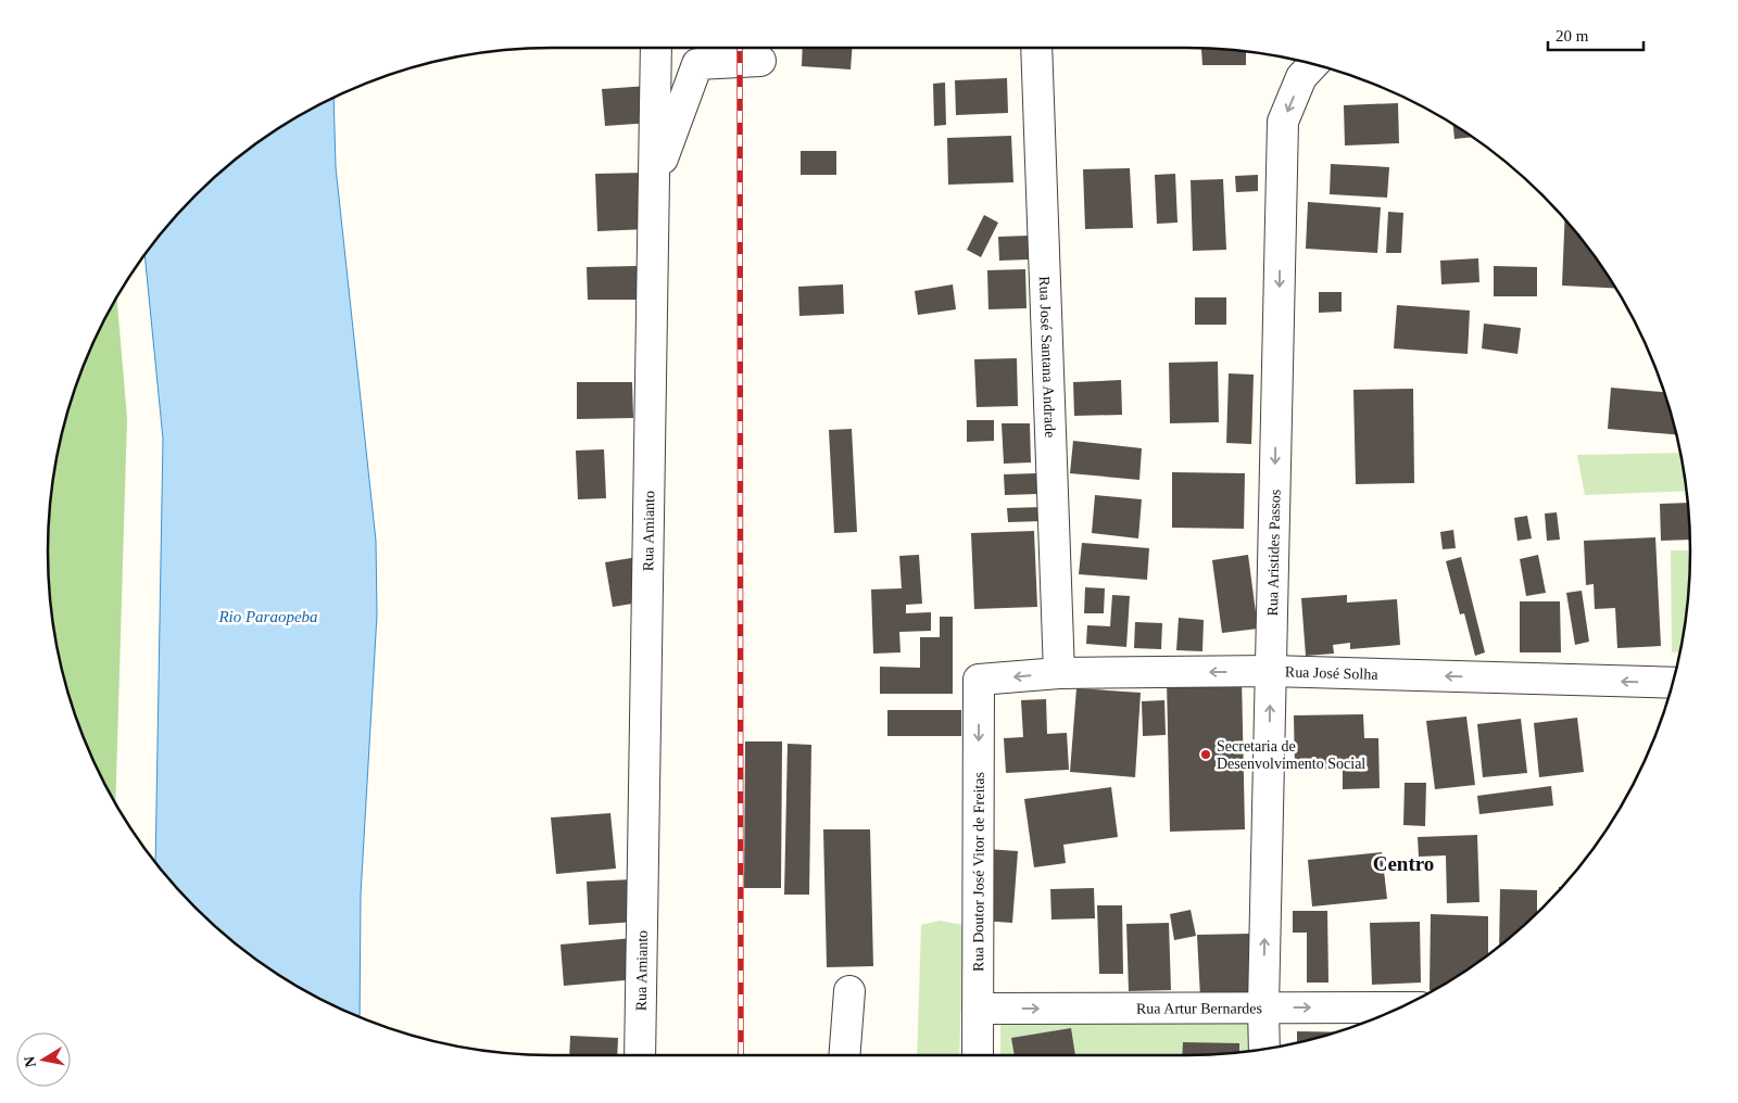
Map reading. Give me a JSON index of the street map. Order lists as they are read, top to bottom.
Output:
{
  "streets": {
    "street": [
      "Rua José Santana Andrade",
      "Rua Amianto",
      "Rua Aristides Passos",
      "Rua José Solha",
      "Rua Doutor José Vitor de Freitas",
      "Rua Artur Bernardes"
    ]
  },
  "crossings": [
    ["Rua José Santana Andrade", "Rua José Solha"],
    ["Rua Aristides Passos", "Rua José Solha"],
    ["Rua Aristides Passos", "Rua Artur Bernardes"],
    ["Rua José Solha", "Rua Doutor José Vitor de Freitas"],
    ["Rua Doutor José Vitor de Freitas", "Rua Artur Bernardes"]
  ],
  "one_way": ["Rua José Solha", "Rua Doutor José Vitor de Freitas", "Rua Artur Bernardes"],
  "districts": ["Centro"],
  "water": ["Rio Paraopeba"],
  "places": ["Secretaria de Desenvolvimento Social"],
  "scale_bar": "20 m",
  "north": "left"
}
